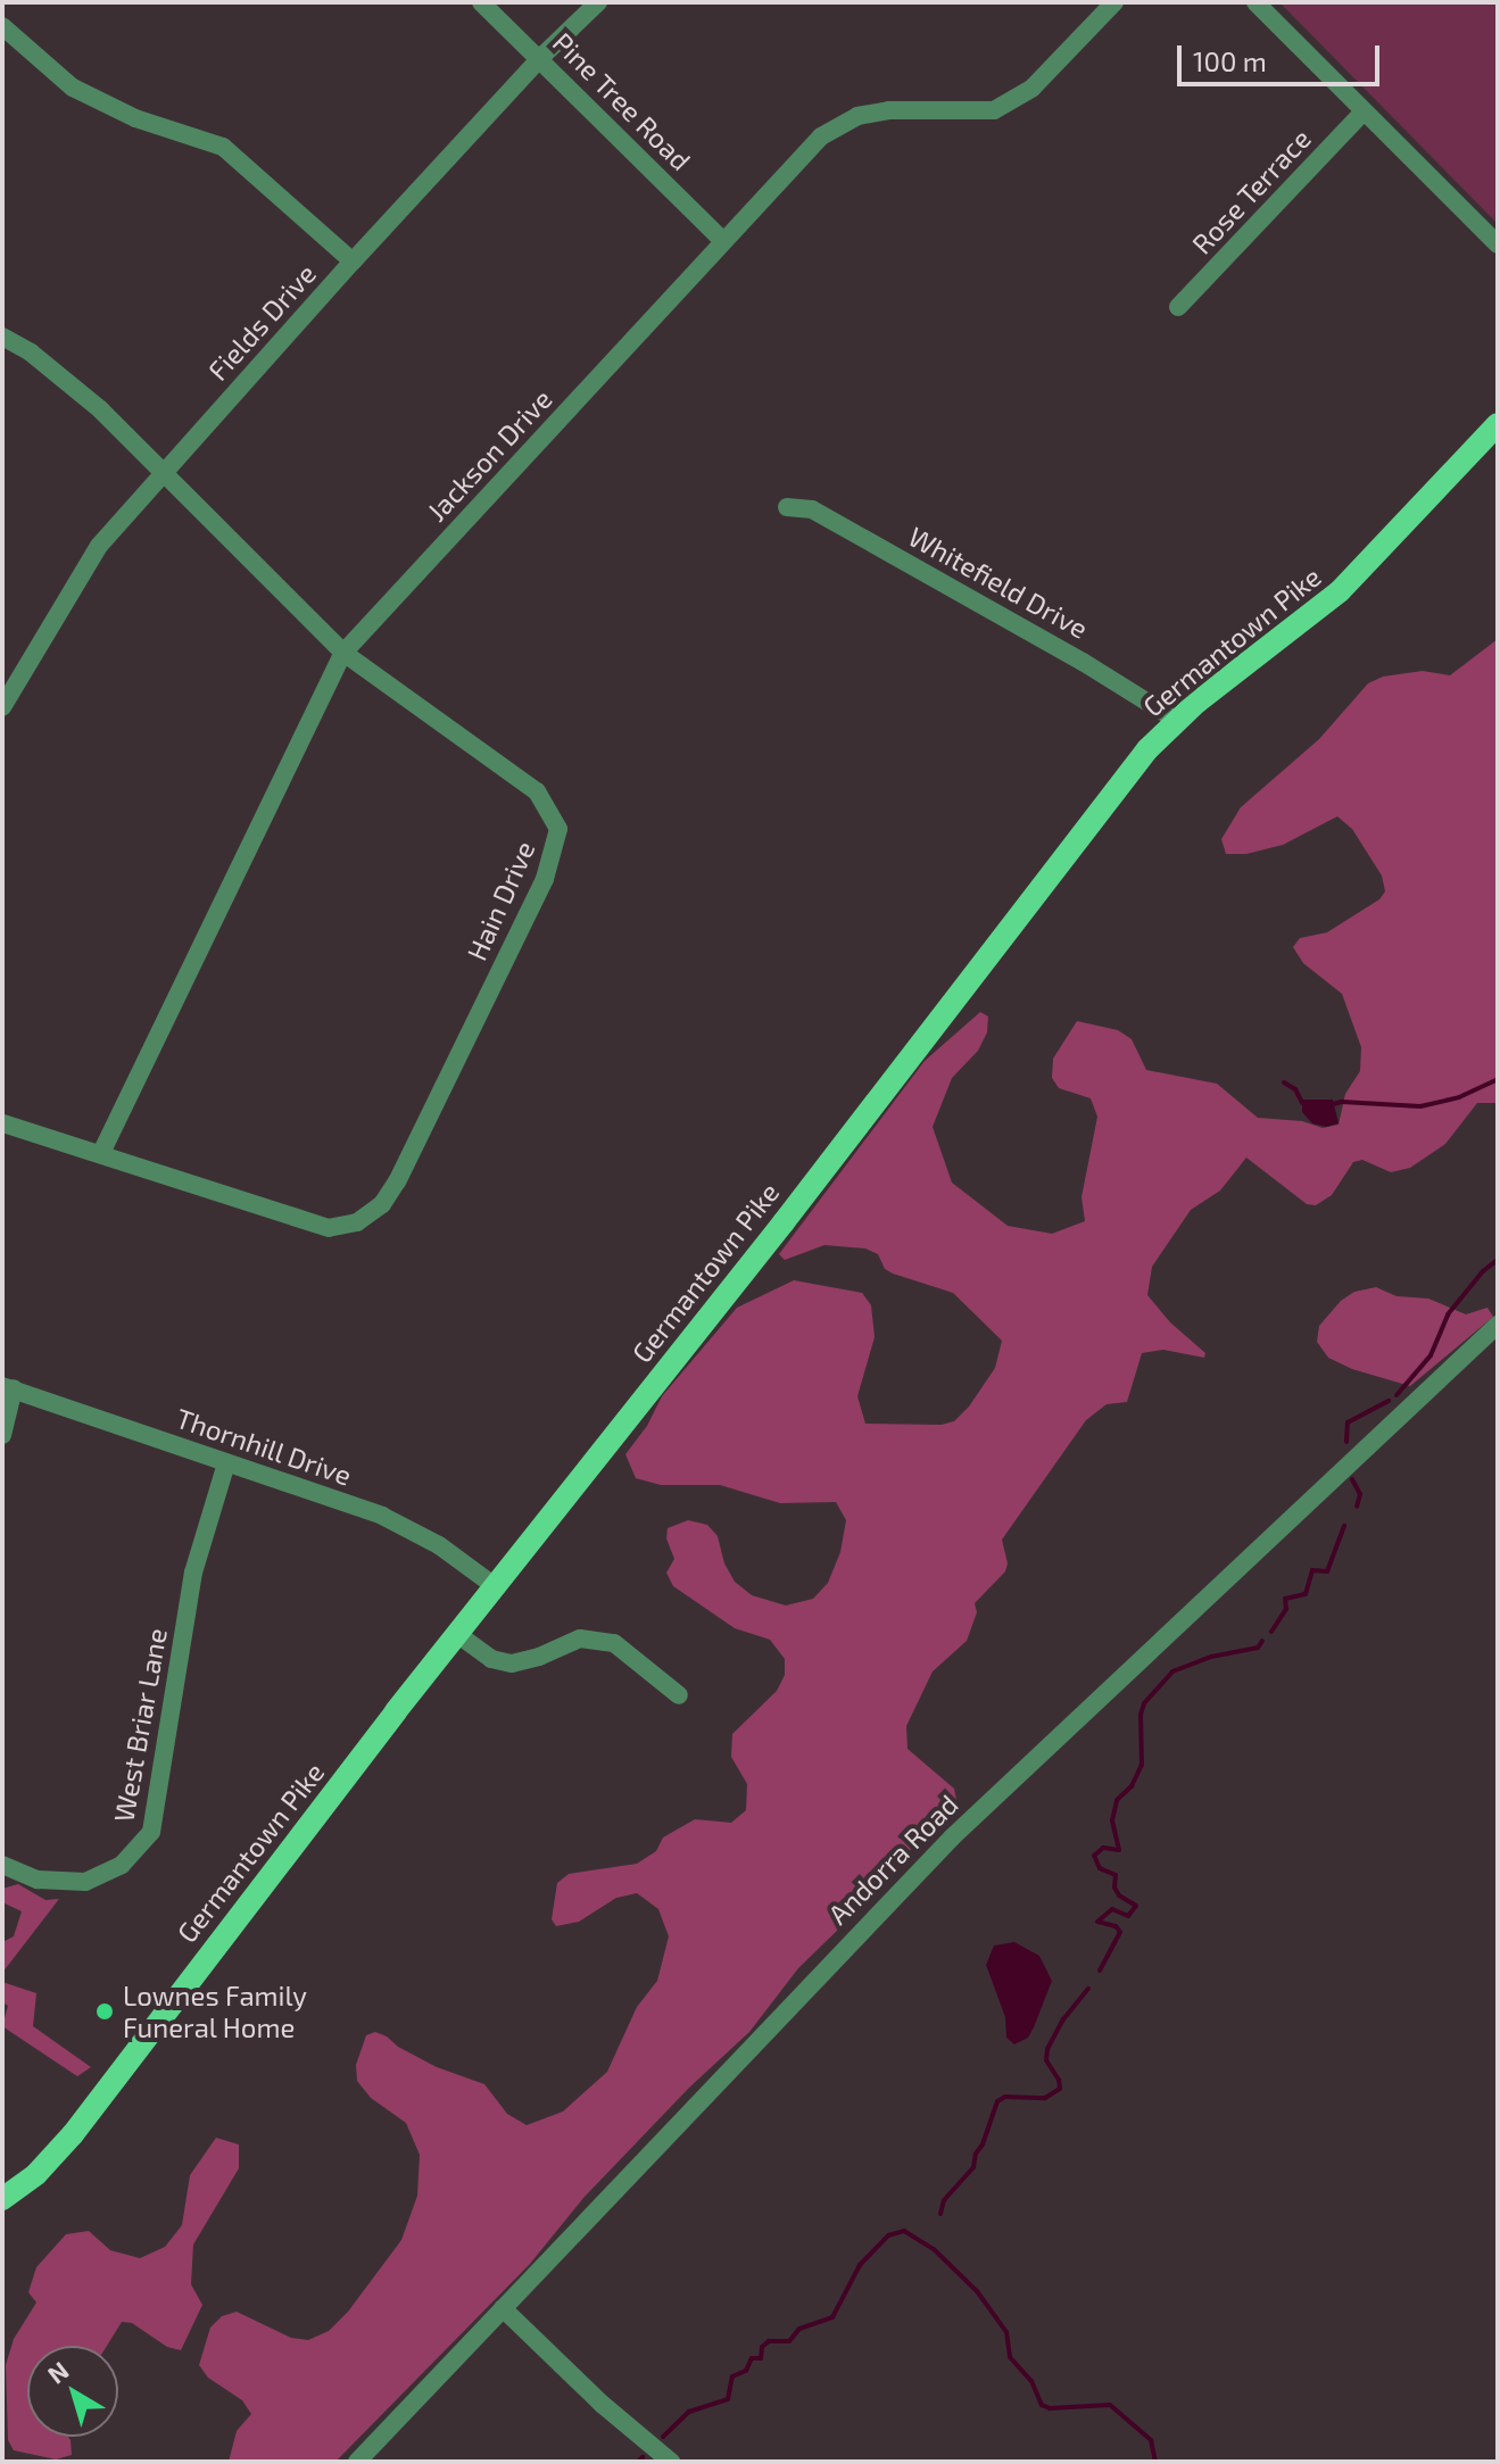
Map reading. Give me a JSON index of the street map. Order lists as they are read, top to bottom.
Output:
{
  "streets": {
    "main road": ["Germantown Pike"],
    "street": [
      "Pine Tree Road",
      "Rose Terrace",
      "Fields Drive",
      "Jackson Drive",
      "Whitefield Drive",
      "Hain Drive",
      "Thornhill Drive",
      "West Briar Lane",
      "Andorra Road"
    ]
  },
  "crossings": [
    ["Pine Tree Road", "Fields Drive"],
    ["Pine Tree Road", "Jackson Drive"],
    ["Fields Drive", "Hain Drive"],
    ["Jackson Drive", "Hain Drive"],
    ["Whitefield Drive", "Germantown Pike"],
    ["Germantown Pike", "Thornhill Drive"],
    ["Thornhill Drive", "West Briar Lane"]
  ],
  "places": ["Lownes Family Funeral Home"],
  "scale_bar": "100 m",
  "north": "top left"
}
